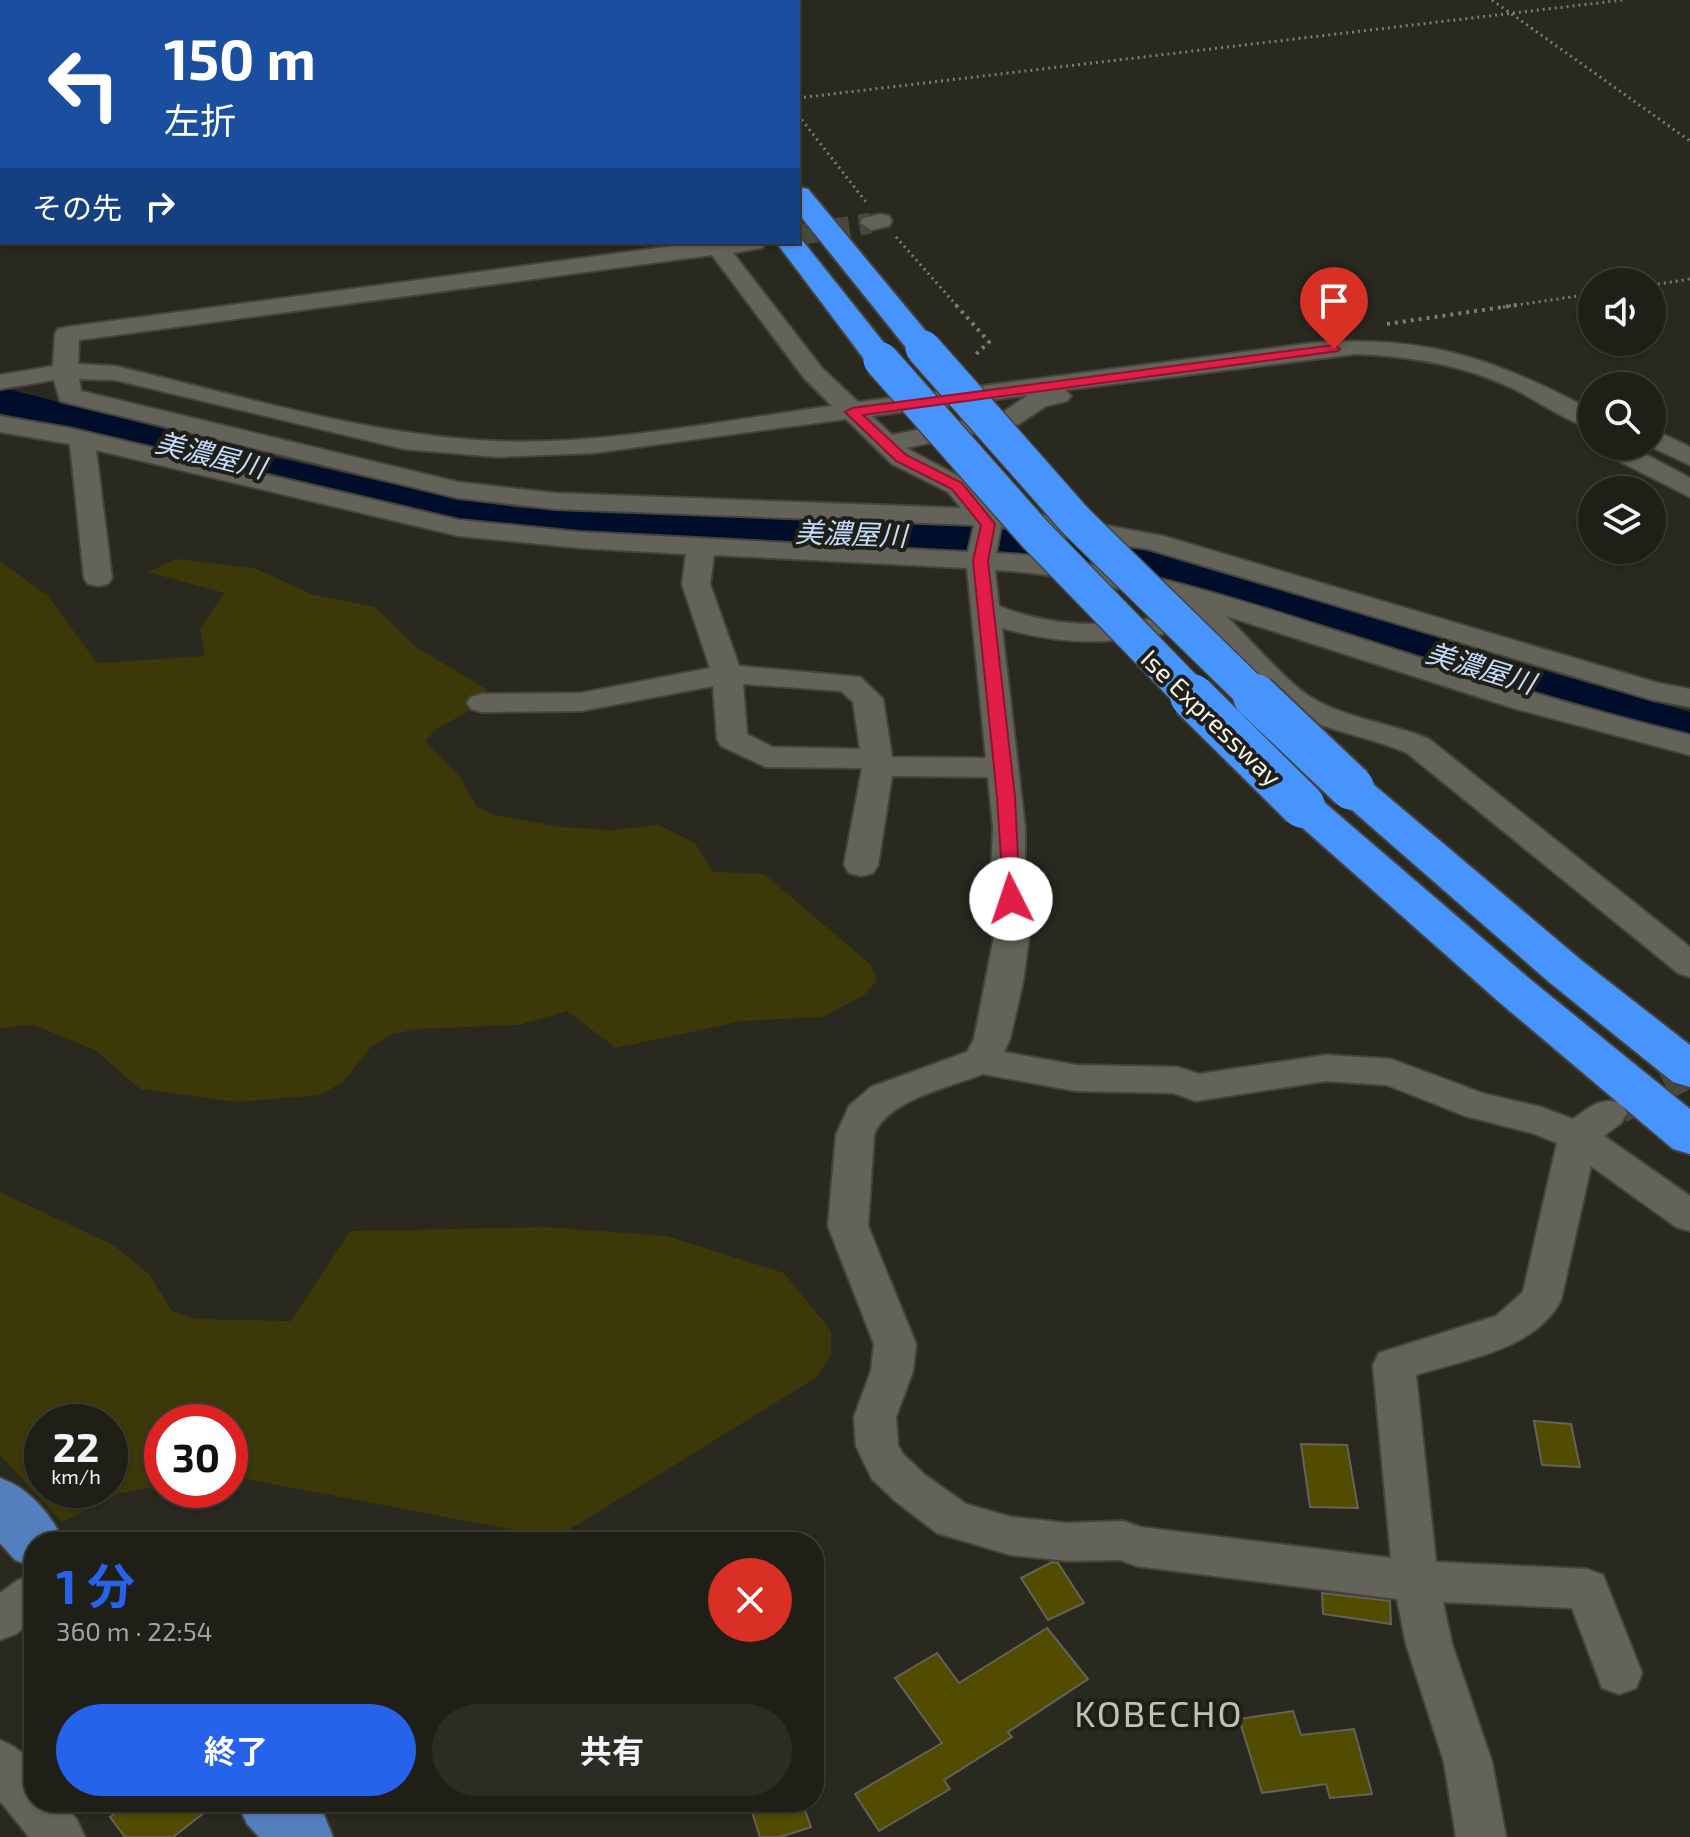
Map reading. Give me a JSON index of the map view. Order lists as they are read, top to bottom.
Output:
{
  "streets": {
    "highway": ["Ise Expressway"]
  },
  "districts": ["KOBECHO"],
  "water": ["美濃屋川"],
  "page": {
    "turn": ["150 m", "左折"],
    "then": "その先",
    "speed": "22 km/h",
    "limit": "30",
    "heading": ["1 分", "360 m · 22:54"],
    "buttons": ["終了", "共有"]
  }
}
